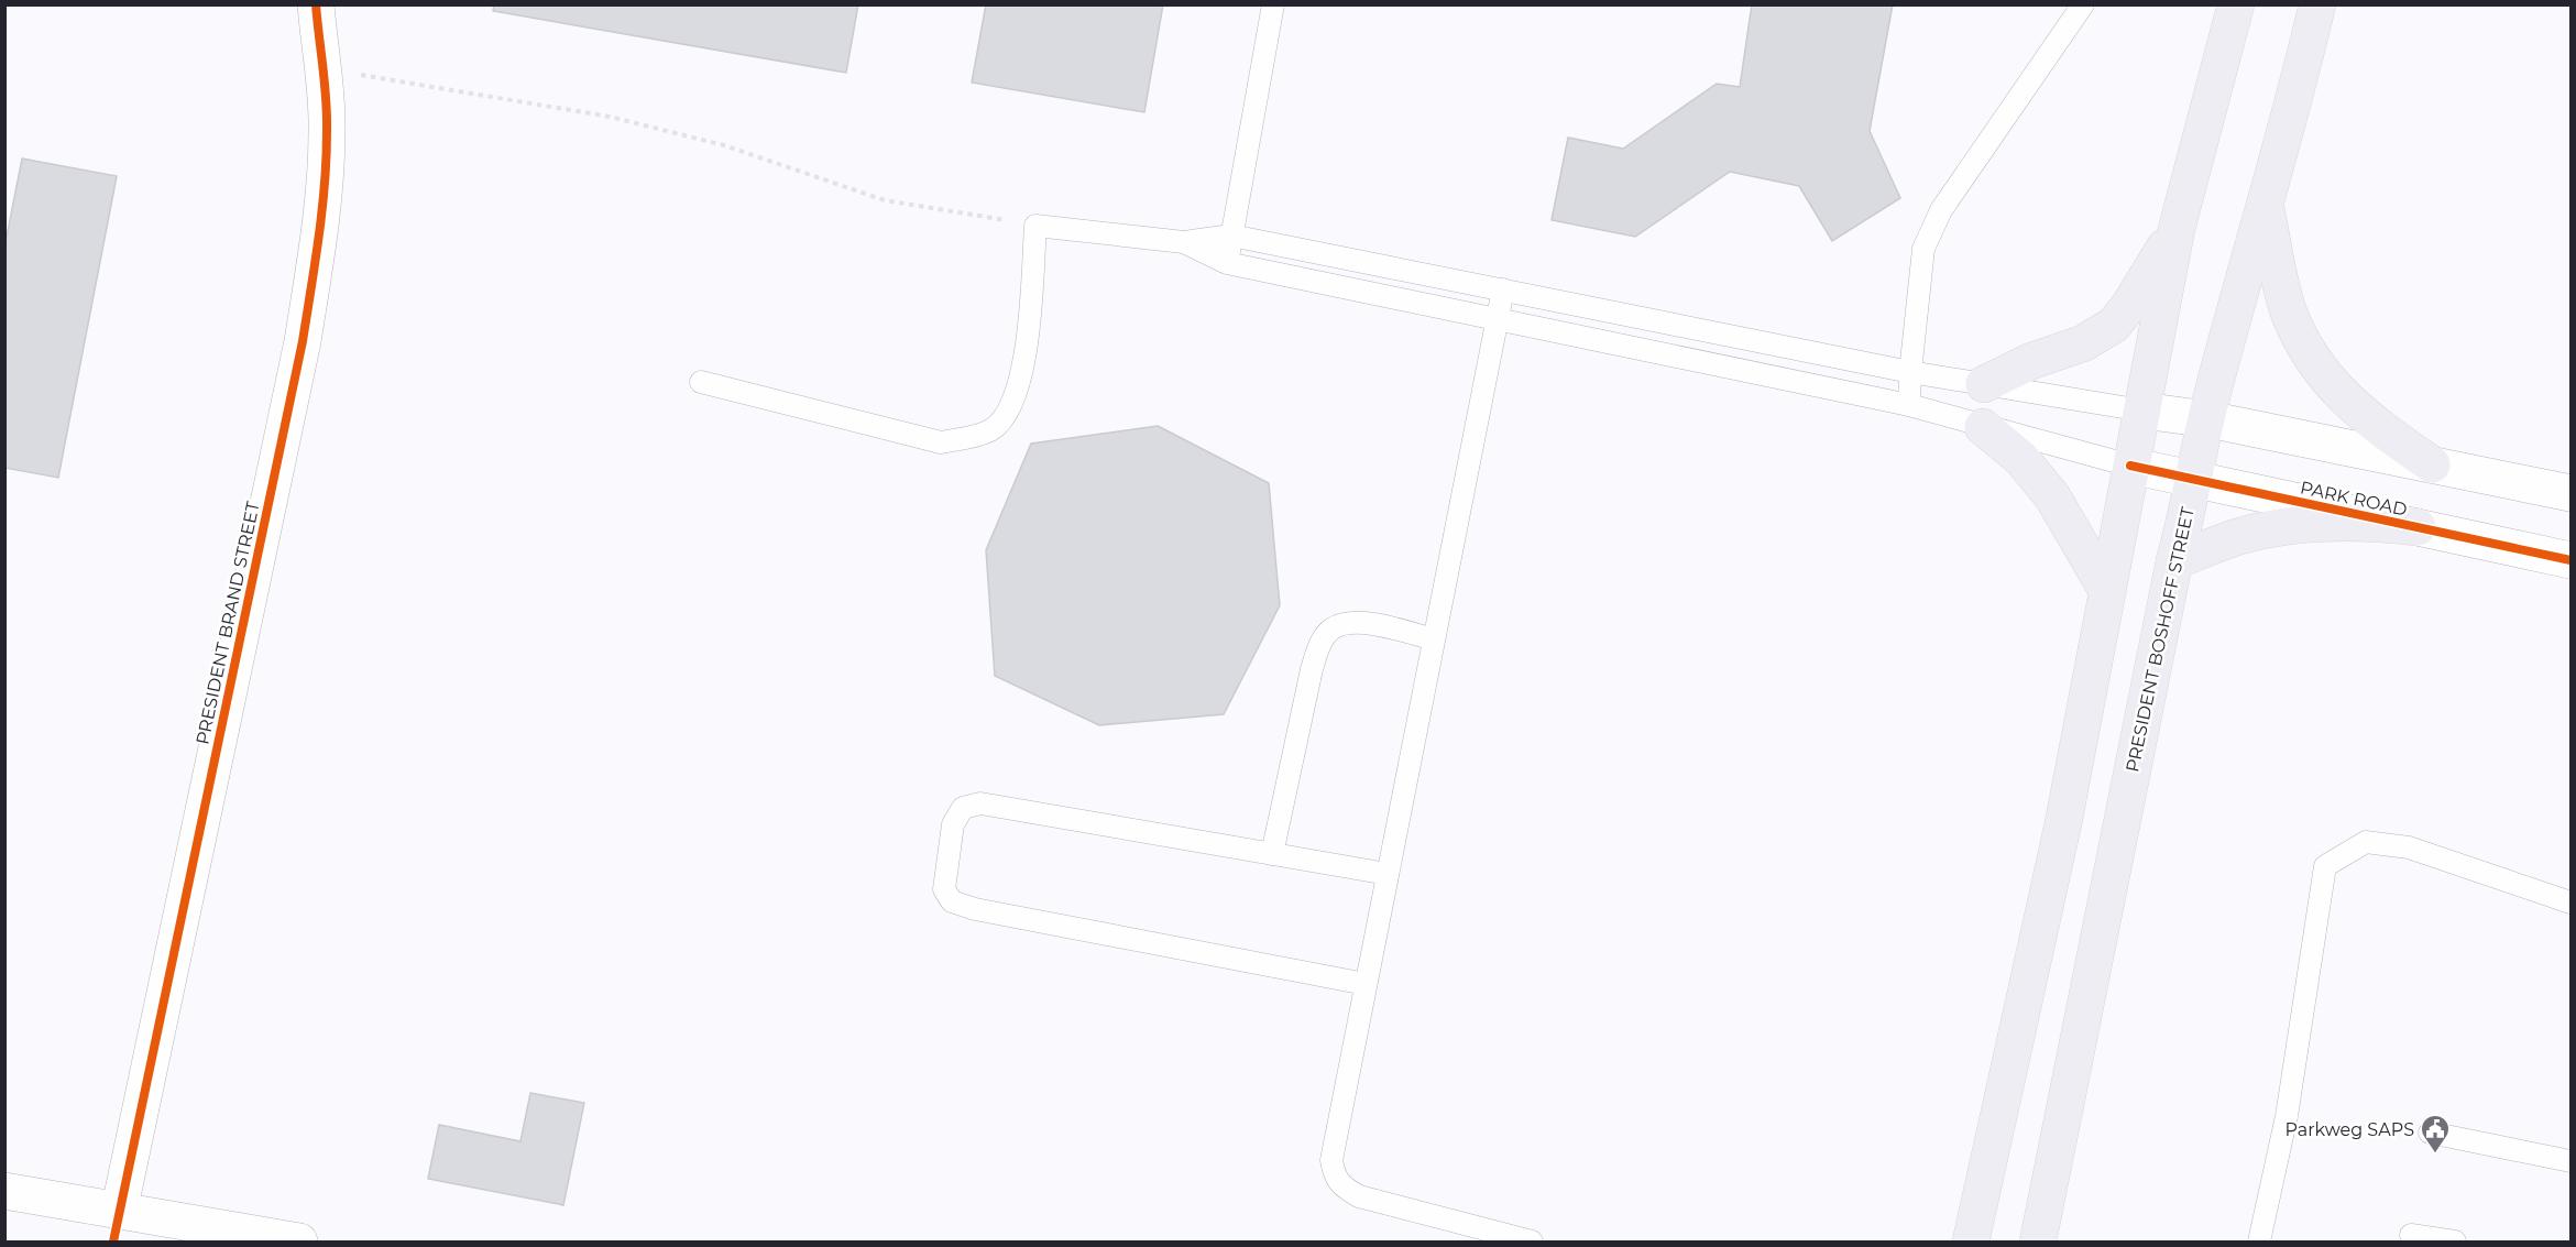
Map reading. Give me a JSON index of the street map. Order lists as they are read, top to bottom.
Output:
{
  "streets": {
    "main road": ["PRESIDENT BOSHOFF STREET"],
    "street": ["PARK ROAD", "PRESIDENT BRAND STREET"]
  },
  "crossings": [
    ["PARK ROAD", "PRESIDENT BOSHOFF STREET"]
  ],
  "places": {
    "public building": ["Parkweg SAPS"]
  }
}
